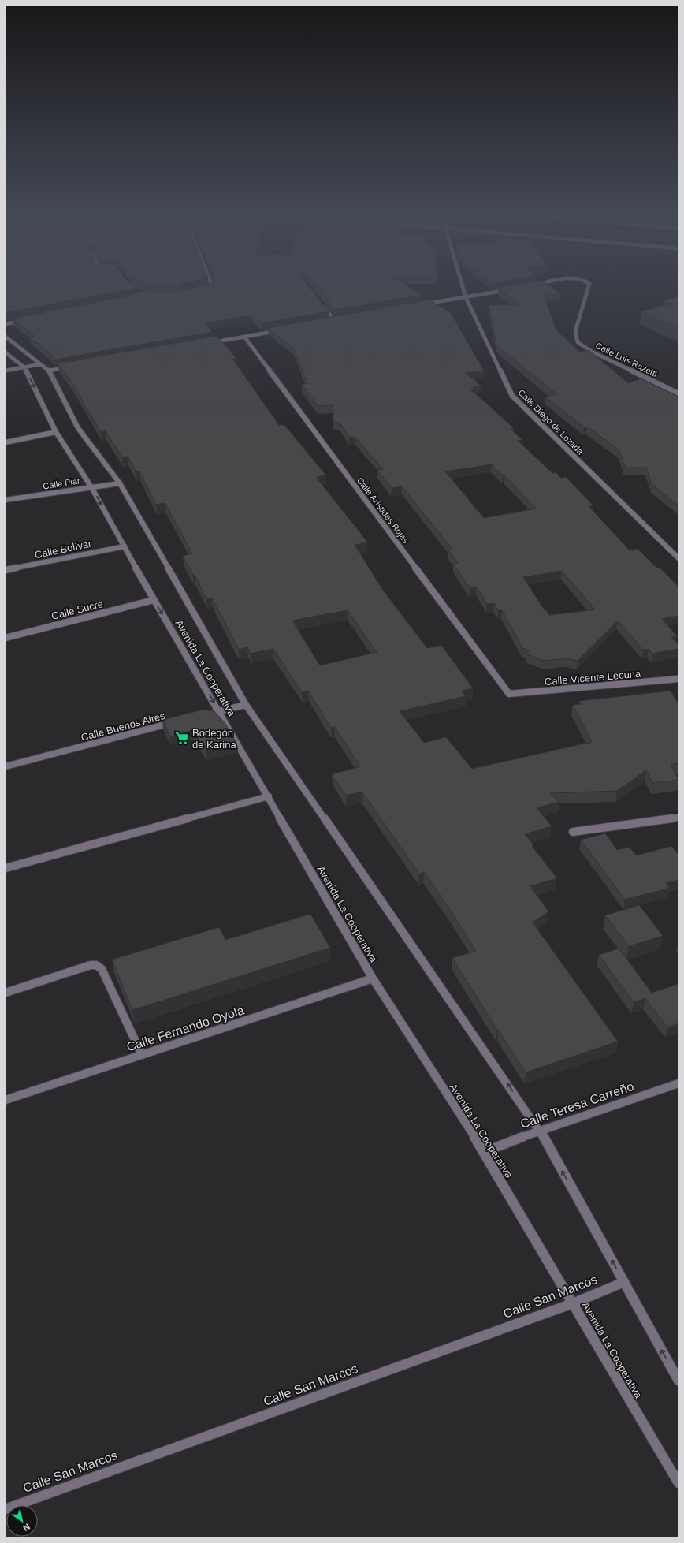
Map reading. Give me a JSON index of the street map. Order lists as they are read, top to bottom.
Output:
{
  "streets": {
    "street": [
      "Calle Luis Razetti",
      "Calle Diego de Lozada",
      "Calle Piar",
      "Calle Arístides Rojas",
      "Calle Bolívar",
      "Calle Sucre",
      "Avenida La Cooperativa",
      "Calle Vicente Lecuna",
      "Calle Buenos Aires",
      "Calle Fernando Oyola",
      "Calle Teresa Carreño",
      "Calle San Marcos"
    ]
  },
  "crossings": [
    ["Calle Piar", "Avenida La Cooperativa"],
    ["Calle Arístides Rojas", "Calle Vicente Lecuna"],
    ["Calle Bolívar", "Avenida La Cooperativa"],
    ["Calle Sucre", "Avenida La Cooperativa"],
    ["Avenida La Cooperativa", "Calle Fernando Oyola"],
    ["Avenida La Cooperativa", "Calle Teresa Carreño"],
    ["Avenida La Cooperativa", "Calle San Marcos"]
  ],
  "places": {
    "supermarket": ["Bodegón de Karina"]
  },
  "north": "bottom right"
}
